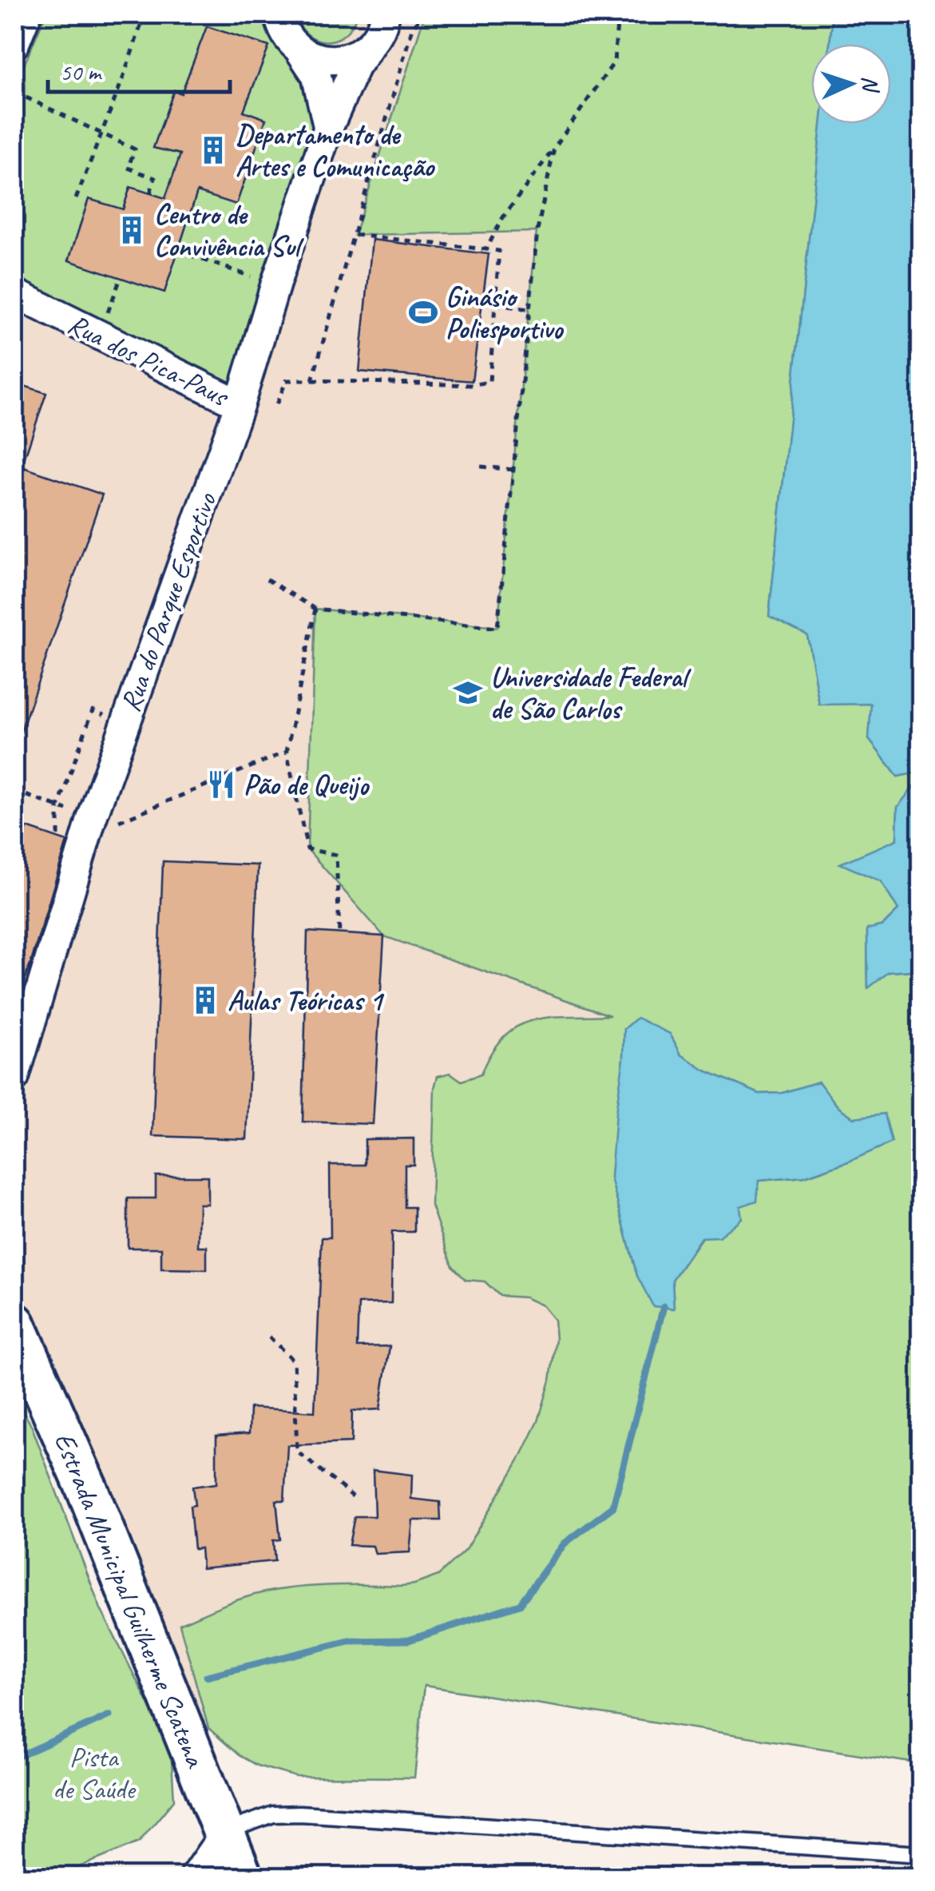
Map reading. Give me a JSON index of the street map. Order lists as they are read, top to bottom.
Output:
{
  "streets": {
    "main road": ["Estrada Municipal Guilherme Scatena"],
    "street": ["Rua dos Pica-Paus", "Rua do Parque Esportivo"]
  },
  "crossings": [
    ["Rua dos Pica-Paus", "Rua do Parque Esportivo"]
  ],
  "parks": ["Pista de Saúde"],
  "places": {
    "building": ["Departamento de Artes e Comunicação", "Centro de Convivência Sul", "Aulas Teóricas 1"],
    "sports": ["Ginásio Poliesportivo"],
    "school or university": ["Universidade Federal de São Carlos"],
    "restaurant": ["Pão de Queijo"]
  },
  "scale_bar": "50 m",
  "north": "right"
}
